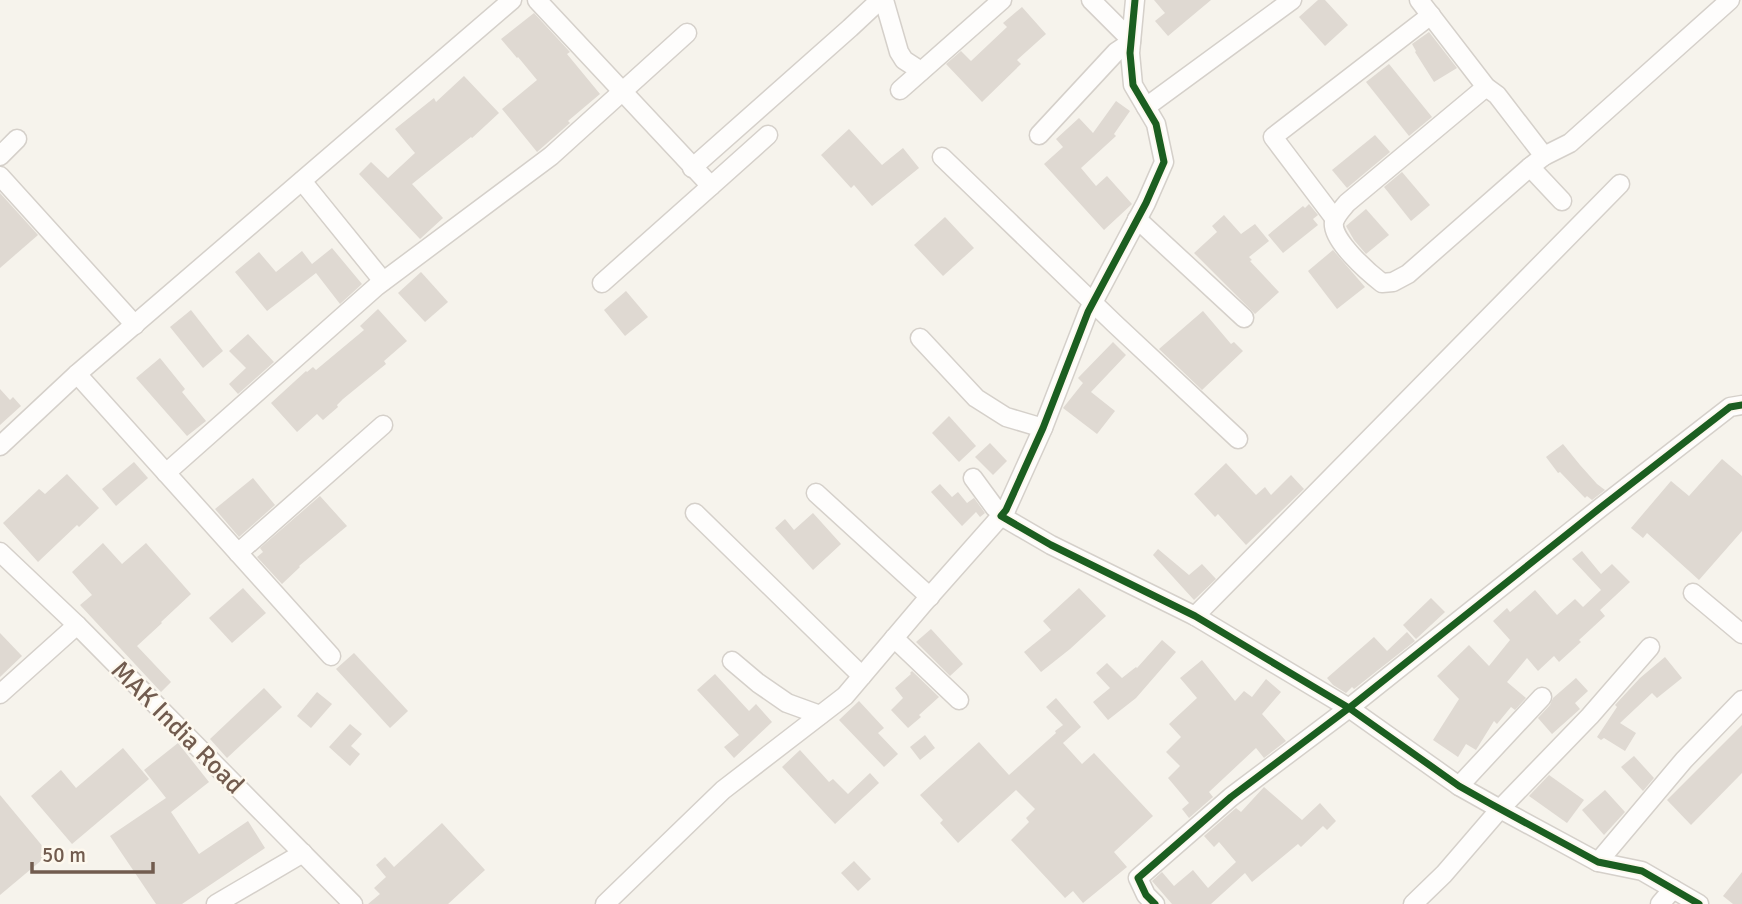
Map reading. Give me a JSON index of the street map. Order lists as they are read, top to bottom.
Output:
{
  "streets": {
    "street": ["MAK India Road"]
  },
  "scale_bar": "50 m"
}
